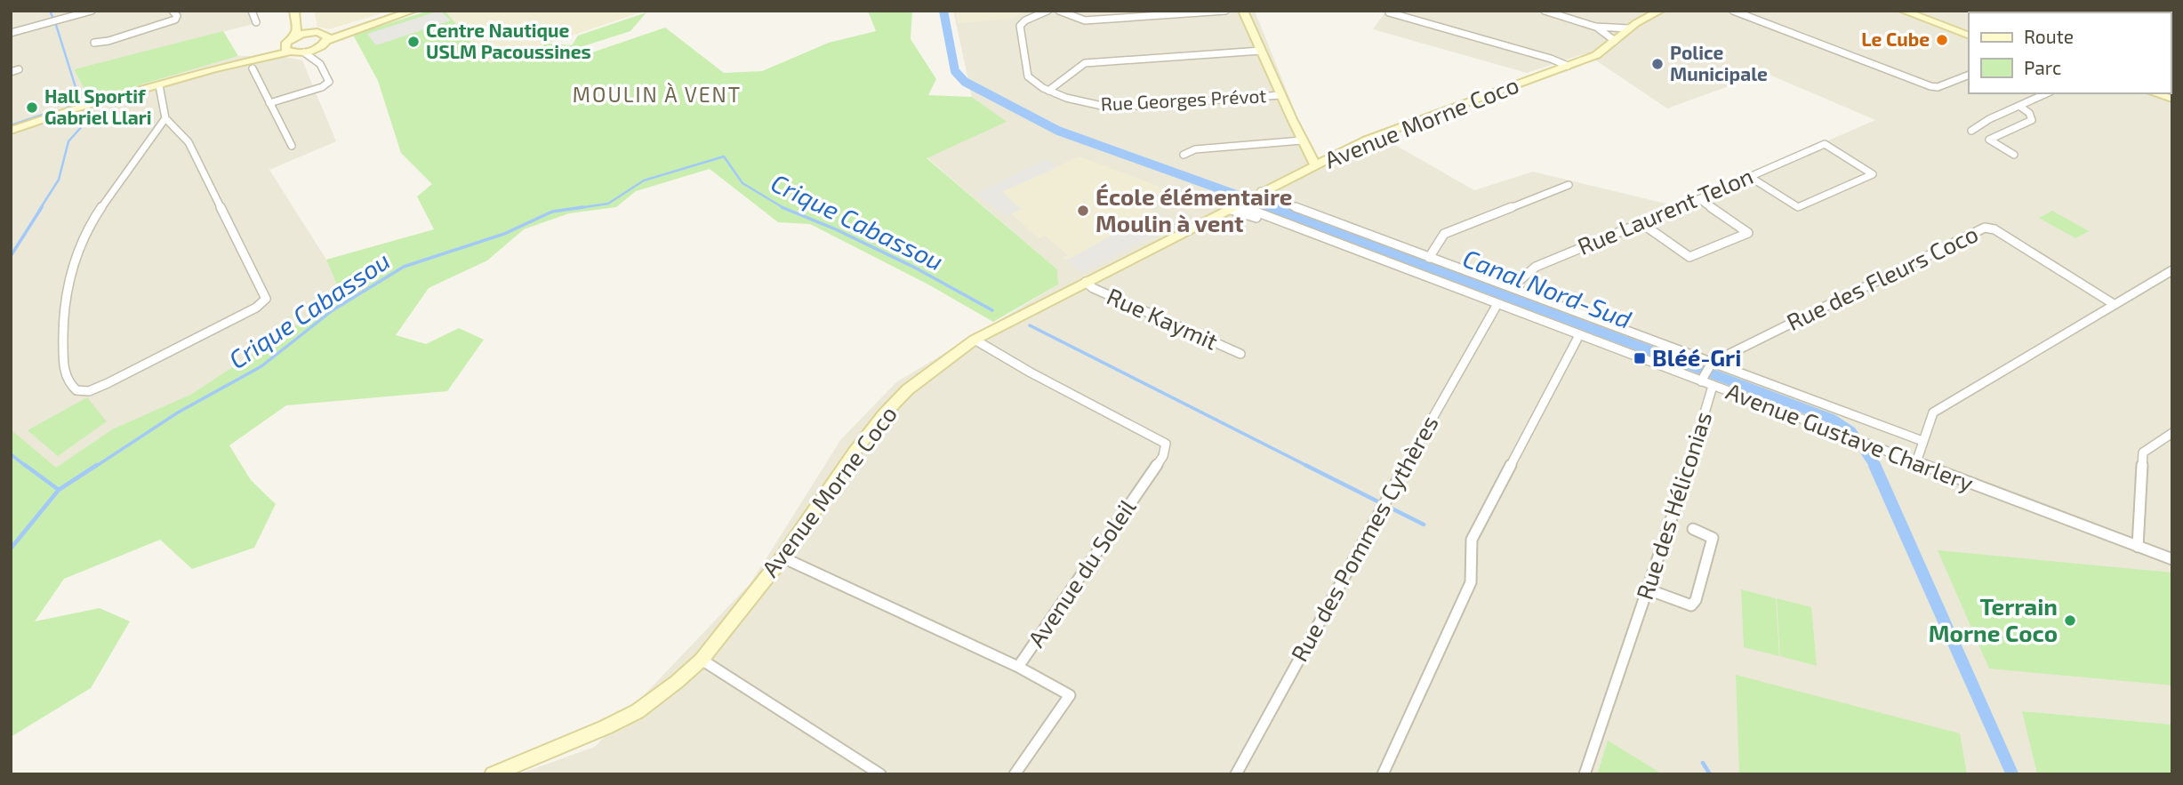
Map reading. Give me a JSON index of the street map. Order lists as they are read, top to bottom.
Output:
{
  "streets": {
    "street": [
      "Rue Georges Prévot",
      "Avenue Morne Coco",
      "Rue Laurent Telon",
      "Rue des Fleurs Coco",
      "Rue Kaymit",
      "Avenue Gustave Charlery",
      "Rue des Héliconias",
      "Rue des Pommes Cythères",
      "Avenue du Soleil"
    ]
  },
  "crossings": [
    ["Avenue Morne Coco", "Rue Kaymit"],
    ["Avenue Morne Coco", "Avenue Gustave Charlery"],
    ["Avenue Morne Coco", "Avenue du Soleil"],
    ["Rue Laurent Telon", "Avenue Gustave Charlery"],
    ["Rue des Fleurs Coco", "Avenue Gustave Charlery"],
    ["Avenue Gustave Charlery", "Rue des Héliconias"],
    ["Avenue Gustave Charlery", "Rue des Pommes Cythères"]
  ],
  "districts": ["MOULIN À VENT"],
  "water": ["Crique Cabassou", "Canal Nord-Sud"],
  "places": {
    "other": [
      "Le Cube",
      "Centre Nautique USLM Pacoussines",
      "Police Municipale",
      "Hall Sportif Gabriel Llari",
      "École élémentaire Moulin à vent",
      "Terrain Morne Coco"
    ],
    "transit": ["Bléé-Gri"]
  },
  "legend": ["Route", "Parc"]
}
